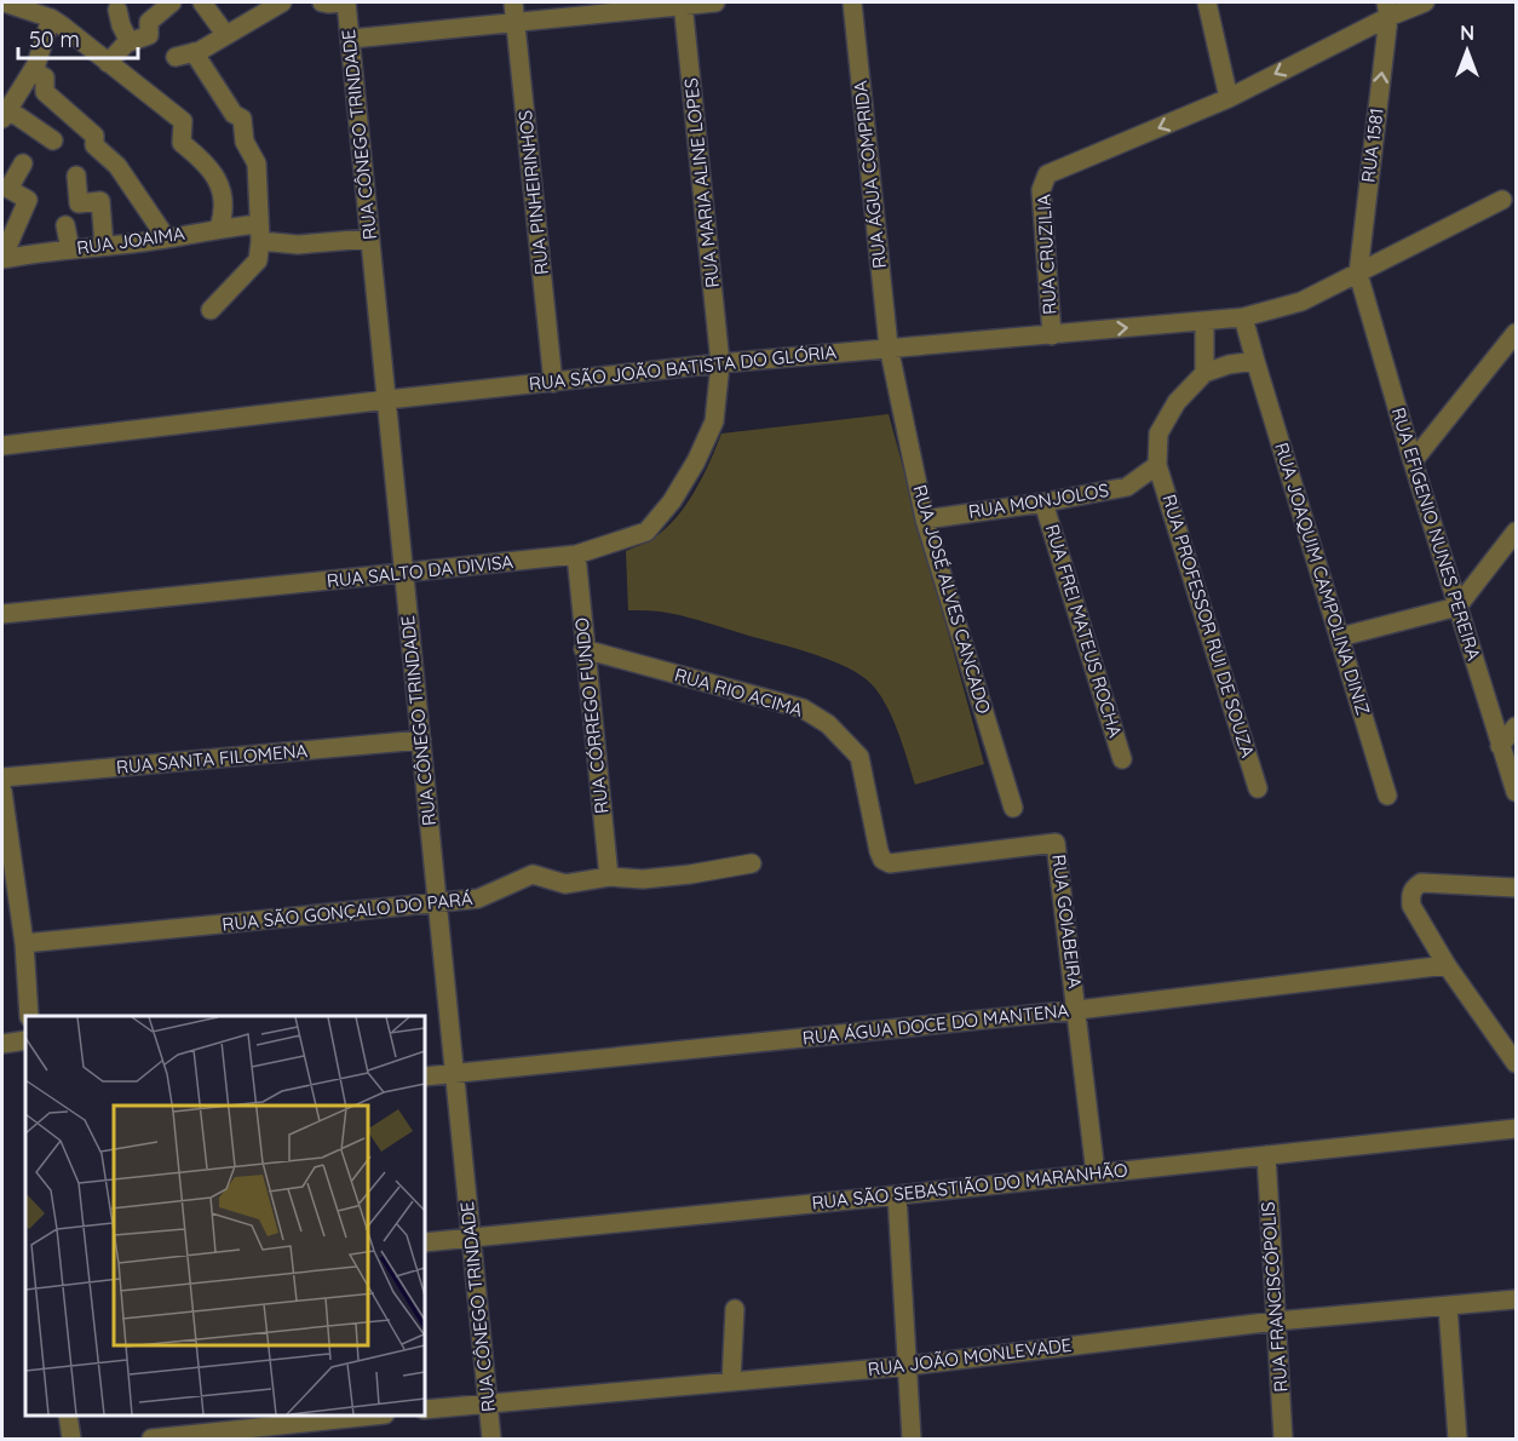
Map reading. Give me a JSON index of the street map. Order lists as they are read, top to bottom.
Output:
{
  "streets": {
    "street": [
      "RUA CÔNEGO TRINDADE",
      "RUA 1581",
      "RUA ÁGUA COMPRIDA",
      "RUA MARIA ALINE LOPES",
      "RUA PINHEIRINHOS",
      "RUA JOAIMA",
      "RUA CRUZILIA",
      "RUA SÃO JOÃO BATISTA DO GLÓRIA",
      "RUA MONJOLOS",
      "RUA EFIGENIO NUNES PEREIRA",
      "RUA SALTO DA DIVISA",
      "RUA JOAQUIM CAMPOLINA DINIZ",
      "RUA JOSÉ ALVES CANCADO",
      "RUA PROFESSOR RUI DE SOUZA",
      "RUA FREI MATEUS ROCHA",
      "RUA RIO ACIMA",
      "RUA CÓRREGO FUNDO",
      "RUA SANTA FILOMENA",
      "RUA SÃO GONÇALO DO PARÁ",
      "RUA GOIABEIRA",
      "RUA ÁGUA DOCE DO MANTENA",
      "RUA SÃO SEBASTIÃO DO MARANHÃO",
      "RUA FRANCISCÓPOLIS",
      "RUA JOÃO MONLEVADE"
    ]
  },
  "crossings": [
    ["RUA CÔNEGO TRINDADE", "RUA JOAIMA"],
    ["RUA CÔNEGO TRINDADE", "RUA SÃO JOÃO BATISTA DO GLÓRIA"],
    ["RUA CÔNEGO TRINDADE", "RUA SALTO DA DIVISA"],
    ["RUA CÔNEGO TRINDADE", "RUA SANTA FILOMENA"],
    ["RUA CÔNEGO TRINDADE", "RUA SÃO GONÇALO DO PARÁ"],
    ["RUA CÔNEGO TRINDADE", "RUA ÁGUA DOCE DO MANTENA"],
    ["RUA CÔNEGO TRINDADE", "RUA SÃO SEBASTIÃO DO MARANHÃO"],
    ["RUA CÔNEGO TRINDADE", "RUA JOÃO MONLEVADE"],
    ["RUA 1581", "RUA SÃO JOÃO BATISTA DO GLÓRIA"],
    ["RUA 1581", "RUA EFIGENIO NUNES PEREIRA"],
    ["RUA ÁGUA COMPRIDA", "RUA SÃO JOÃO BATISTA DO GLÓRIA"],
    ["RUA ÁGUA COMPRIDA", "RUA JOSÉ ALVES CANCADO"],
    ["RUA MARIA ALINE LOPES", "RUA SÃO JOÃO BATISTA DO GLÓRIA"],
    ["RUA MARIA ALINE LOPES", "RUA SALTO DA DIVISA"],
    ["RUA PINHEIRINHOS", "RUA SÃO JOÃO BATISTA DO GLÓRIA"],
    ["RUA CRUZILIA", "RUA SÃO JOÃO BATISTA DO GLÓRIA"],
    ["RUA SÃO JOÃO BATISTA DO GLÓRIA", "RUA EFIGENIO NUNES PEREIRA"],
    ["RUA SÃO JOÃO BATISTA DO GLÓRIA", "RUA SALTO DA DIVISA"],
    ["RUA SÃO JOÃO BATISTA DO GLÓRIA", "RUA JOSÉ ALVES CANCADO"],
    ["RUA MONJOLOS", "RUA JOSÉ ALVES CANCADO"],
    ["RUA MONJOLOS", "RUA PROFESSOR RUI DE SOUZA"],
    ["RUA MONJOLOS", "RUA FREI MATEUS ROCHA"],
    ["RUA SALTO DA DIVISA", "RUA CÓRREGO FUNDO"],
    ["RUA RIO ACIMA", "RUA CÓRREGO FUNDO"],
    ["RUA RIO ACIMA", "RUA GOIABEIRA"],
    ["RUA CÓRREGO FUNDO", "RUA SÃO GONÇALO DO PARÁ"],
    ["RUA GOIABEIRA", "RUA ÁGUA DOCE DO MANTENA"],
    ["RUA GOIABEIRA", "RUA SÃO SEBASTIÃO DO MARANHÃO"],
    ["RUA SÃO SEBASTIÃO DO MARANHÃO", "RUA FRANCISCÓPOLIS"],
    ["RUA FRANCISCÓPOLIS", "RUA JOÃO MONLEVADE"]
  ],
  "one_way": ["RUA 1581", "RUA CRUZILIA"],
  "scale_bar": "50 m",
  "north": "top"
}
